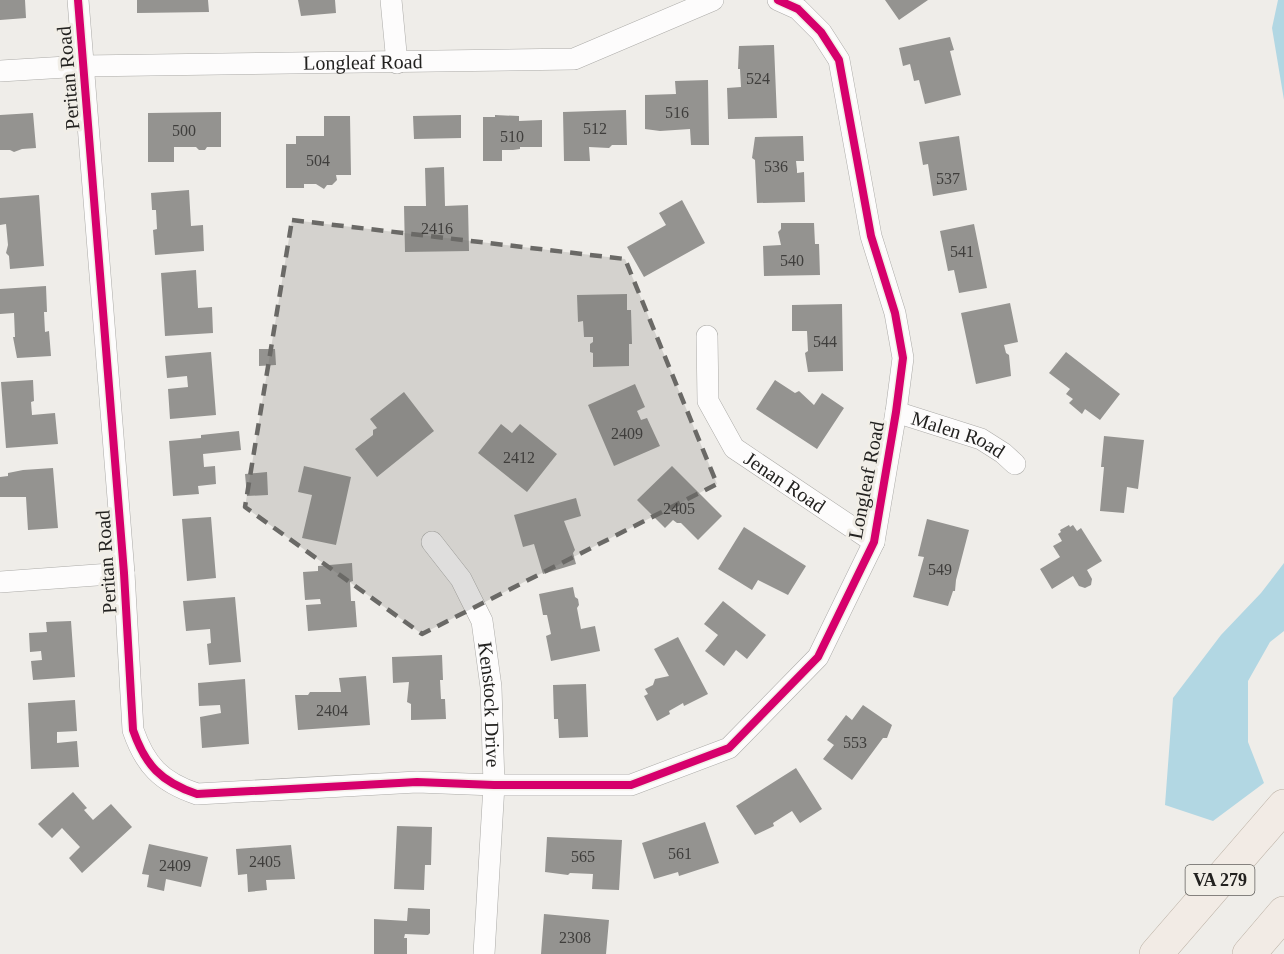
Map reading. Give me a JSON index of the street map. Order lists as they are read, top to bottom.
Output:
{
  "streets": {
    "main road": ["VA 279"],
    "street": [
      "Longleaf Road",
      "Peritan Road",
      "Malen Road",
      "Jenan Road",
      "Kenstock Drive"
    ]
  },
  "crossings": [
    ["Longleaf Road", "Peritan Road"],
    ["Longleaf Road", "Malen Road"],
    ["Longleaf Road", "Jenan Road"],
    ["Longleaf Road", "Kenstock Drive"],
    ["Peritan Road", "Kenstock Drive"]
  ],
  "house_numbers": [
    "524",
    "516",
    "512",
    "500",
    "510",
    "504",
    "536",
    "537",
    "2416",
    "541",
    "540",
    "544",
    "2409",
    "2412",
    "2405",
    "549",
    "2404",
    "553",
    "561",
    "565",
    "2405",
    "2409",
    "2308"
  ]
}
